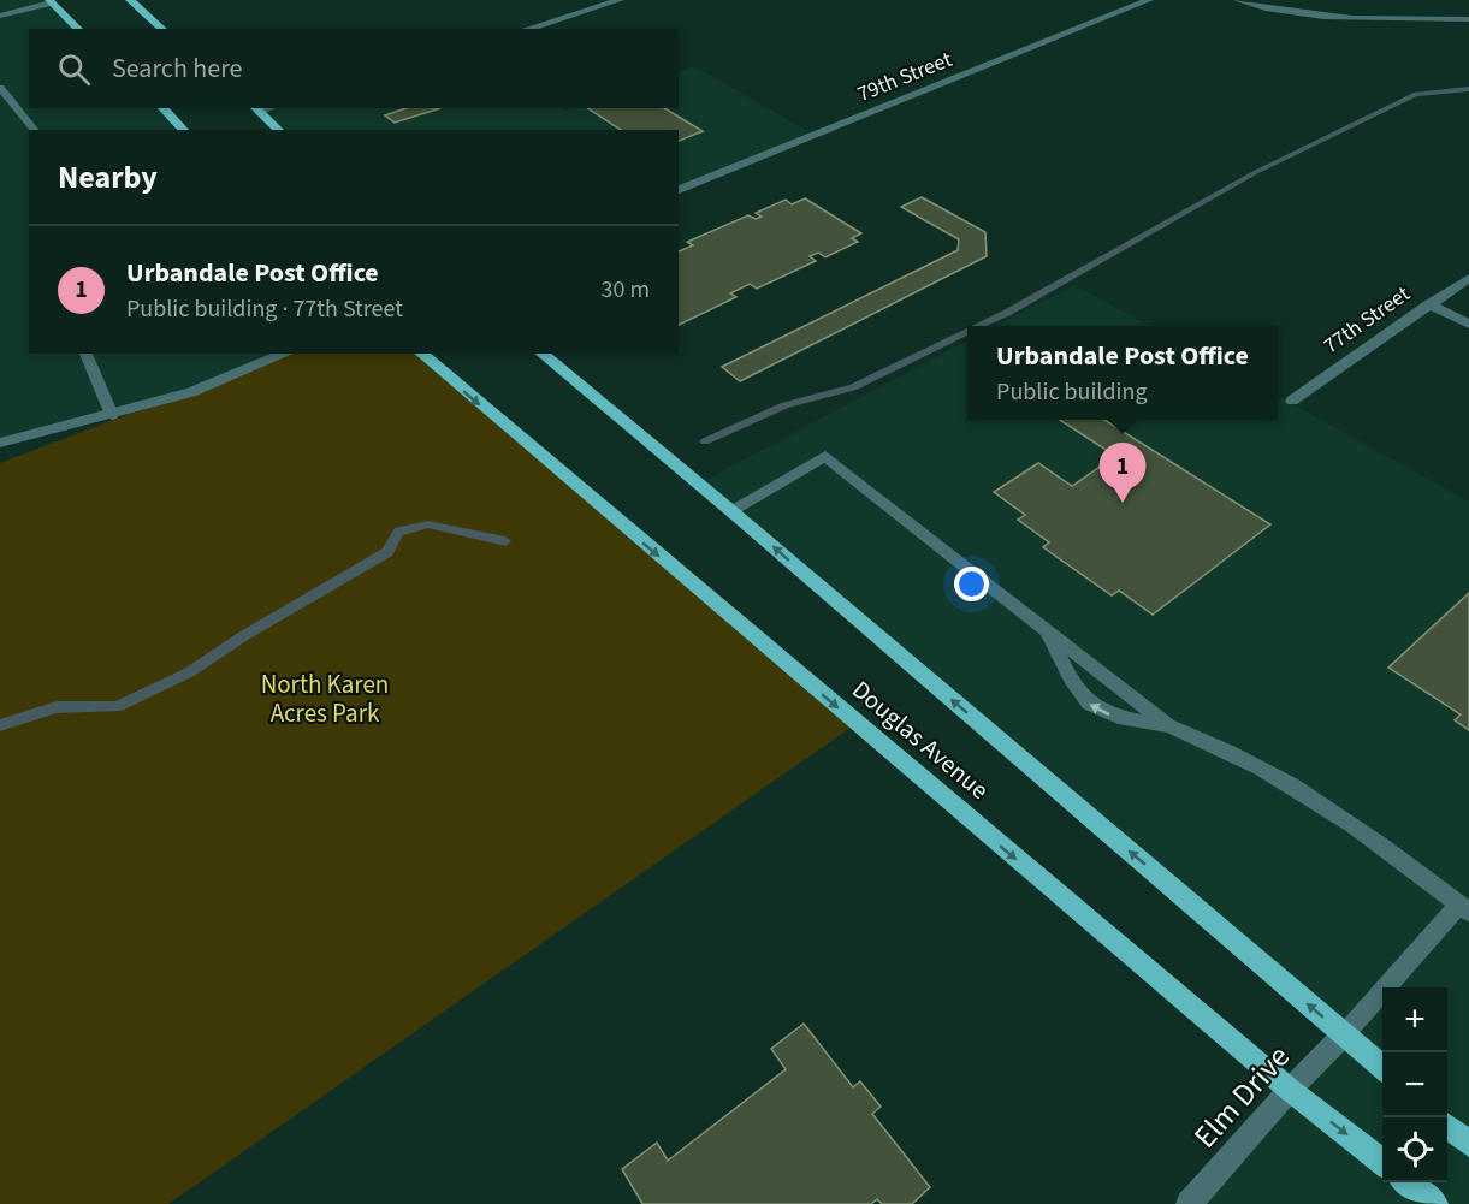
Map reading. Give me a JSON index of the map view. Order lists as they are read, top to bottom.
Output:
{
  "streets": {
    "main road": ["Douglas Avenue"],
    "street": ["79th Street", "77th Street", "Elm Drive"]
  },
  "crossings": [
    ["Douglas Avenue", "Elm Drive"]
  ],
  "parks": ["North Karen Acres Park"],
  "page": {
    "search": "Search here",
    "heading": "Nearby",
    "list": [
      {
        "mark": "1",
        "name": "Urbandale Post Office",
        "note": "Public building · 77th Street",
        "value": "30 m"
      }
    ],
    "popup": ["Urbandale Post Office", "Public building"],
    "pins": "1",
    "map_buttons": ["+", "−"]
  }
}
